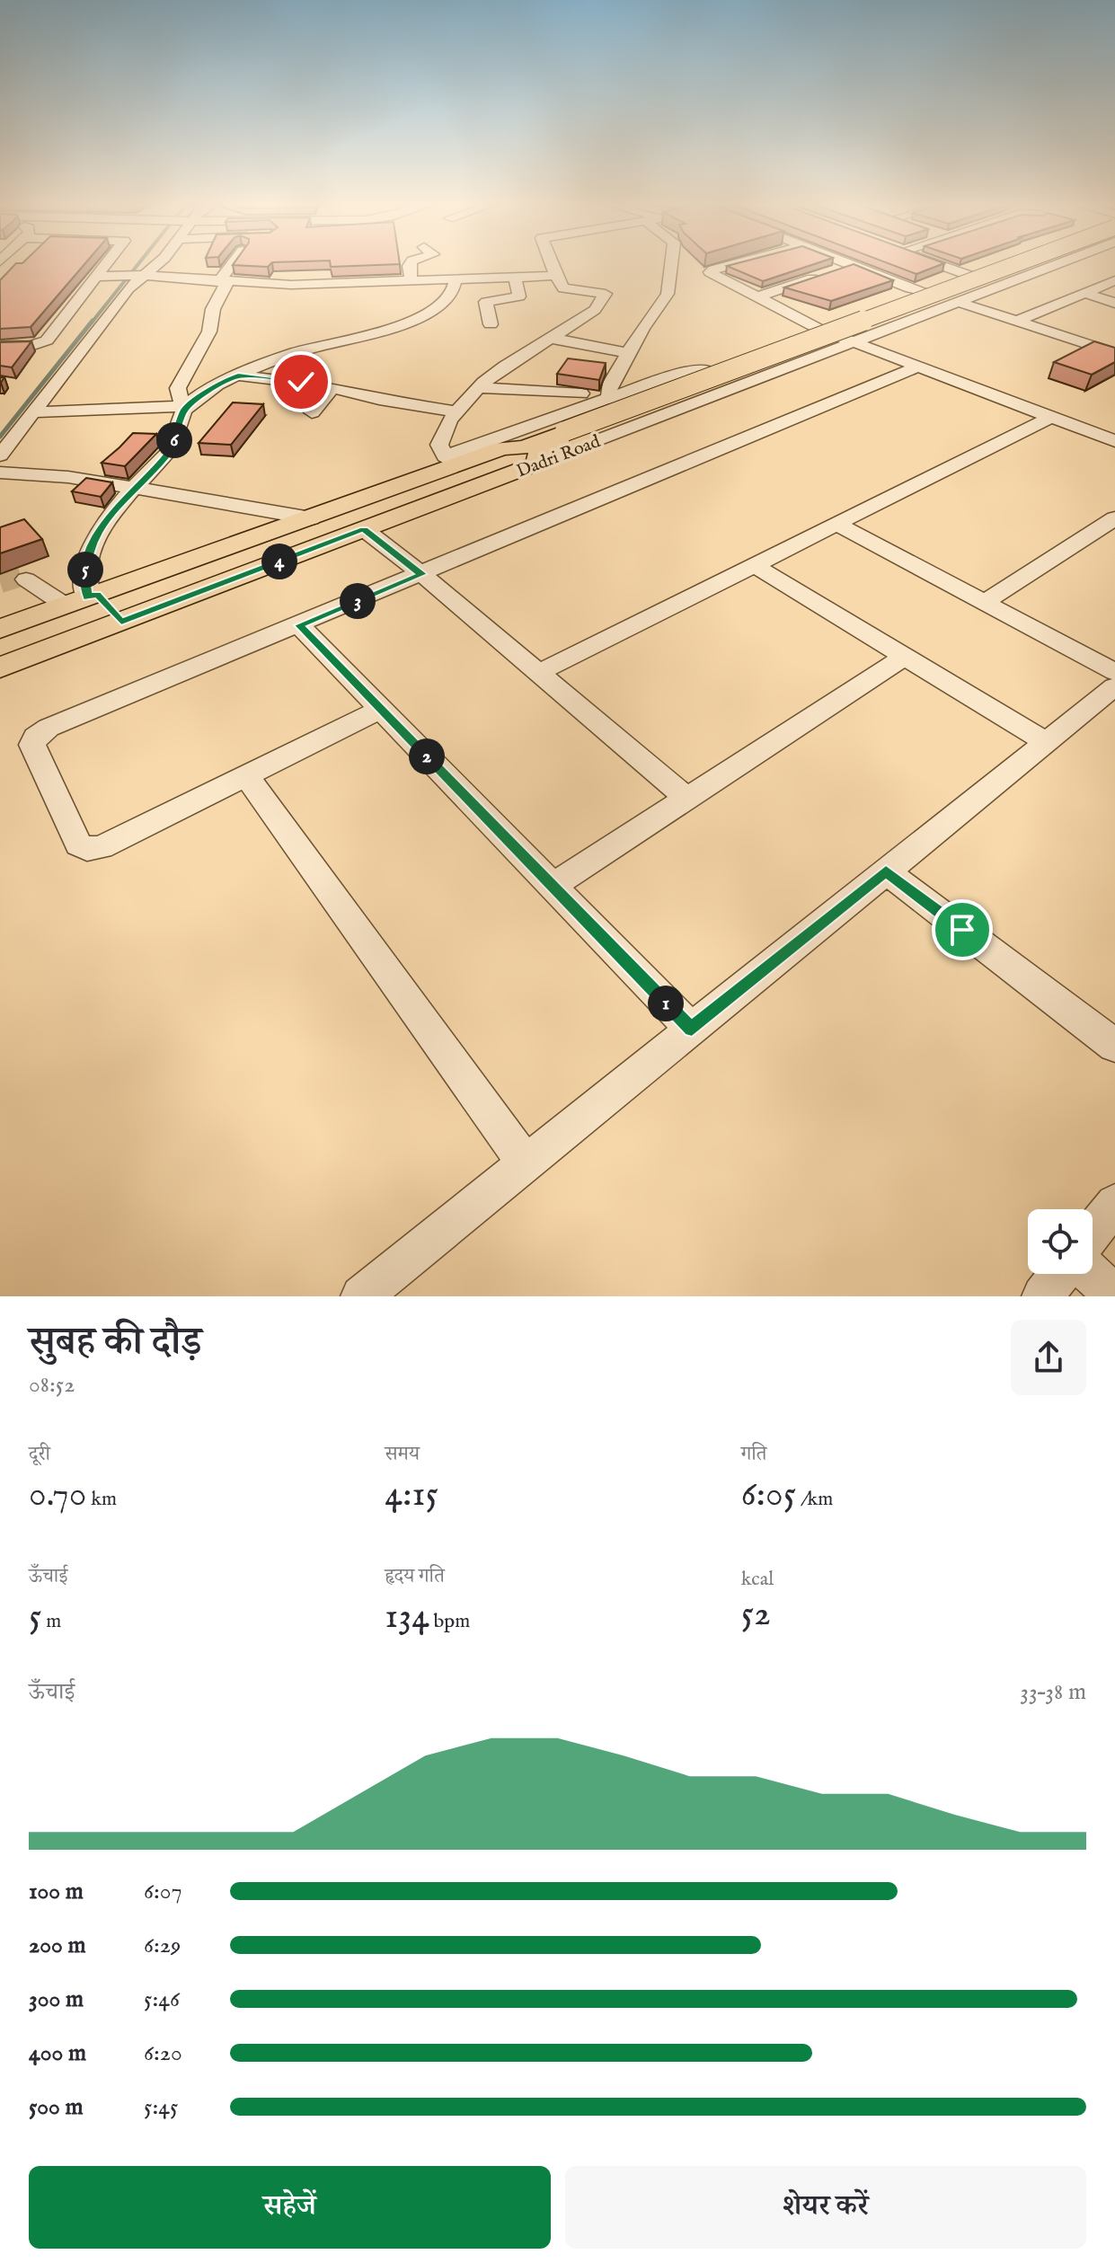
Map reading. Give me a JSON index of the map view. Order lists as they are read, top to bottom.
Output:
{
  "streets": {
    "main road": ["Dadri Road"]
  },
  "page": {
    "pins": [
      "6",
      "4",
      "5",
      "3",
      "2",
      "1"
    ],
    "heading": ["सुबह की दौड़", "08:52"],
    "stats": [
      ["दूरी", "0.70 km"],
      ["समय", "4:15"],
      ["गति", "6:05 /km"],
      ["ऊँचाई", "5 m"],
      ["हृदय गति", "134 bpm"],
      ["kcal", "52"]
    ],
    "chart": ["ऊँचाई", "33–38 m"],
    "list": [
      {
        "name": "100 m",
        "note": "6:07"
      },
      {
        "name": "200 m",
        "note": "6:29"
      },
      {
        "name": "300 m",
        "note": "5:46"
      },
      {
        "name": "400 m",
        "note": "6:20"
      },
      {
        "name": "500 m",
        "note": "5:45"
      }
    ],
    "buttons": ["सहेजें", "शेयर करें"]
  }
}
